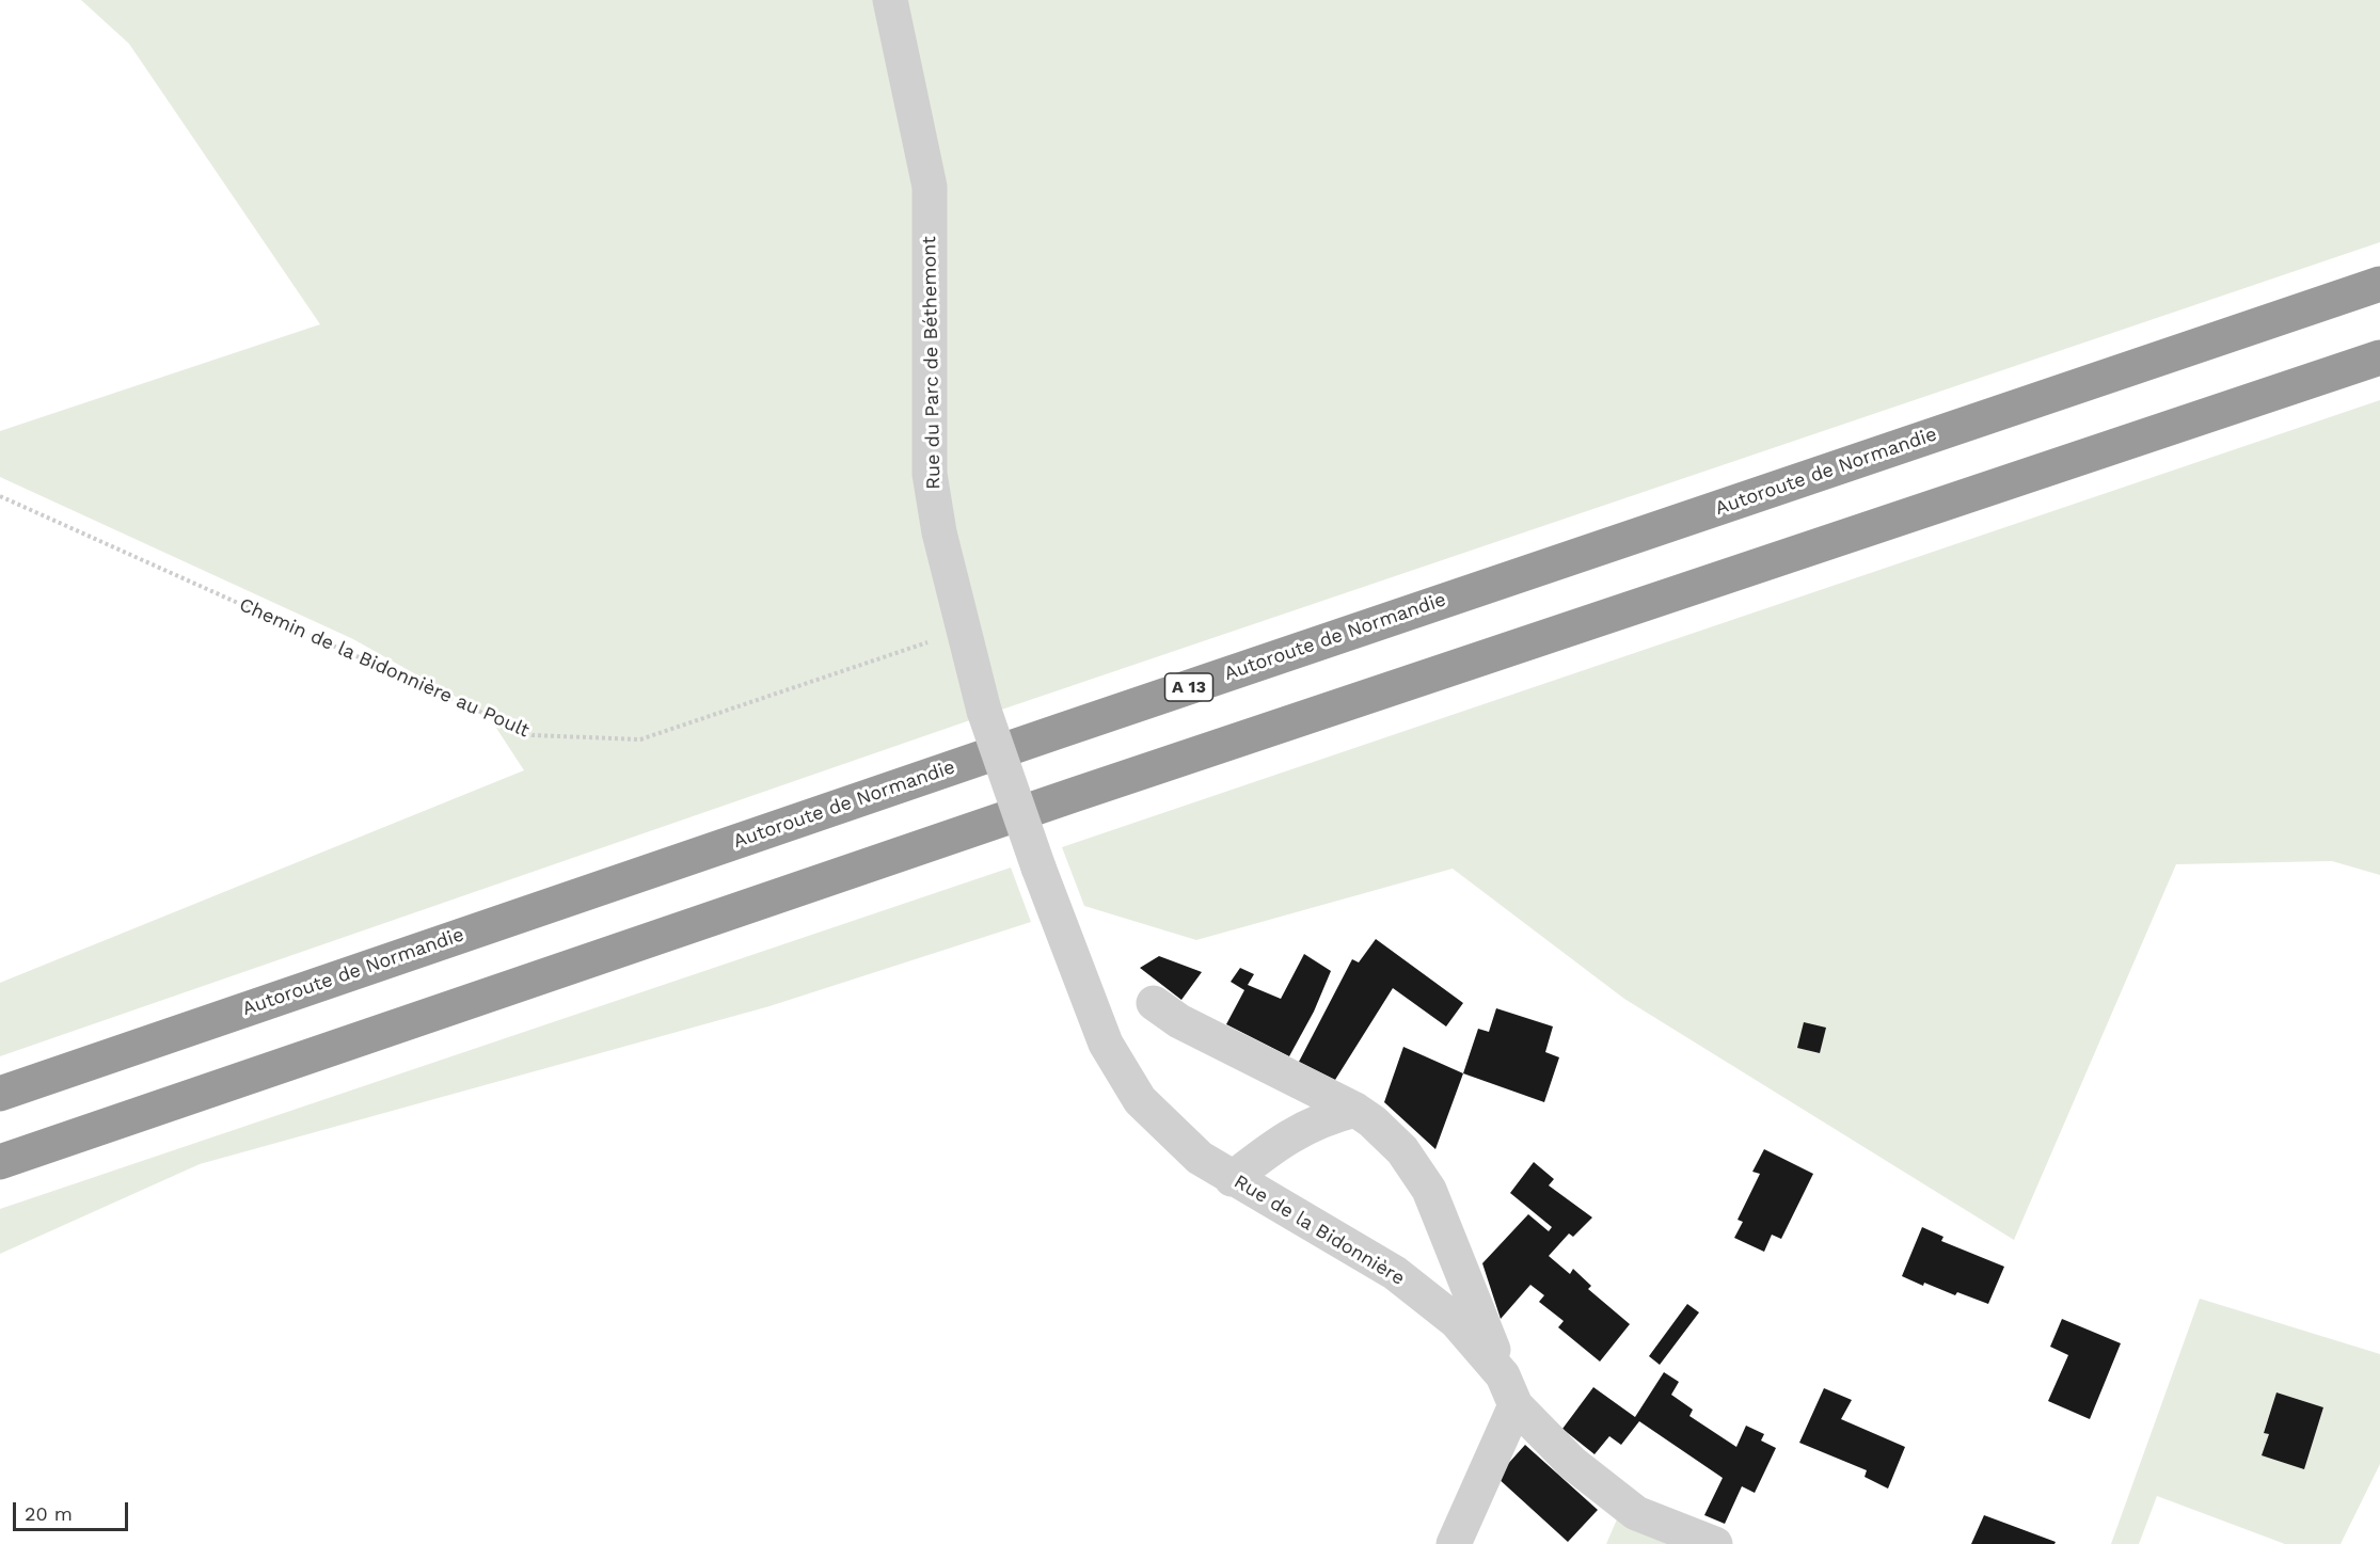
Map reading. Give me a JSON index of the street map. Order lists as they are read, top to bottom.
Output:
{
  "streets": {
    "highway": ["Autoroute de Normandie", "A 13"],
    "street": ["Rue du Parc de Béthemont", "Rue de la Bidonnière"],
    "path": ["Chemin de la Bidonnière au Poult"]
  },
  "crossings": [
    ["Rue du Parc de Béthemont", "Chemin de la Bidonnière au Poult"],
    ["Rue du Parc de Béthemont", "Rue de la Bidonnière"]
  ],
  "scale_bar": "20 m"
}
